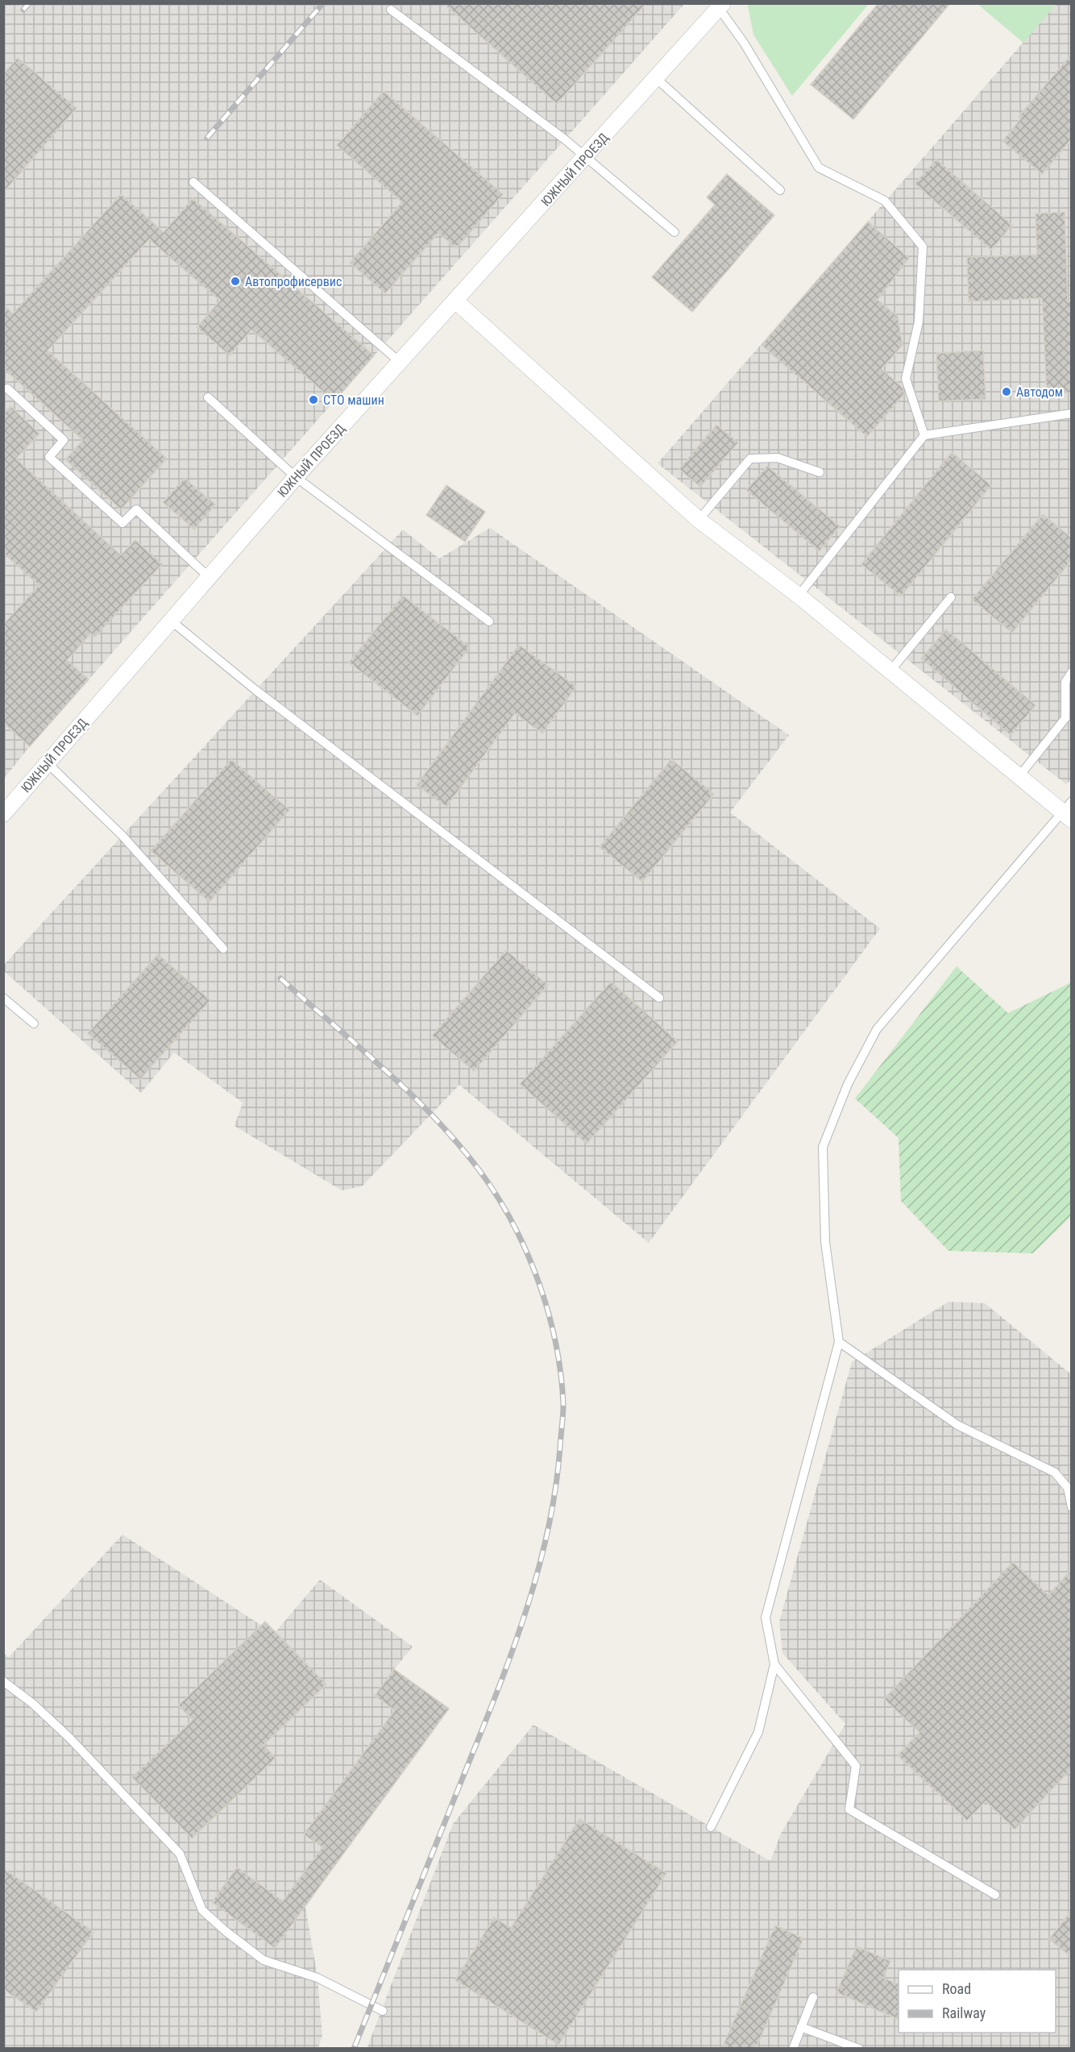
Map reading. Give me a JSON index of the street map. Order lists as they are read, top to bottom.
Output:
{
  "streets": {
    "street": ["ЮЖНЫЙ ПРОЕЗД"]
  },
  "places": ["Автопрофисервис", "Автодом", "СТО машин"],
  "legend": ["Road", "Railway"]
}
